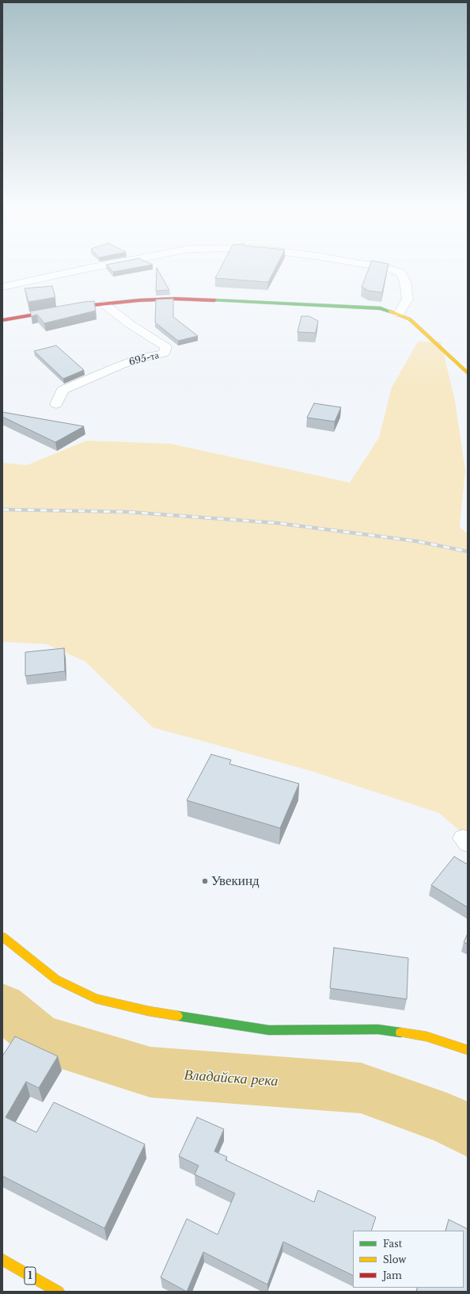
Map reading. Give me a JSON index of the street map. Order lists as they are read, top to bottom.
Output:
{
  "streets": {
    "street": ["695-та", "1"]
  },
  "water": ["Владайска река"],
  "places": ["Увекинд"],
  "legend": ["Fast", "Slow", "Jam"]
}
